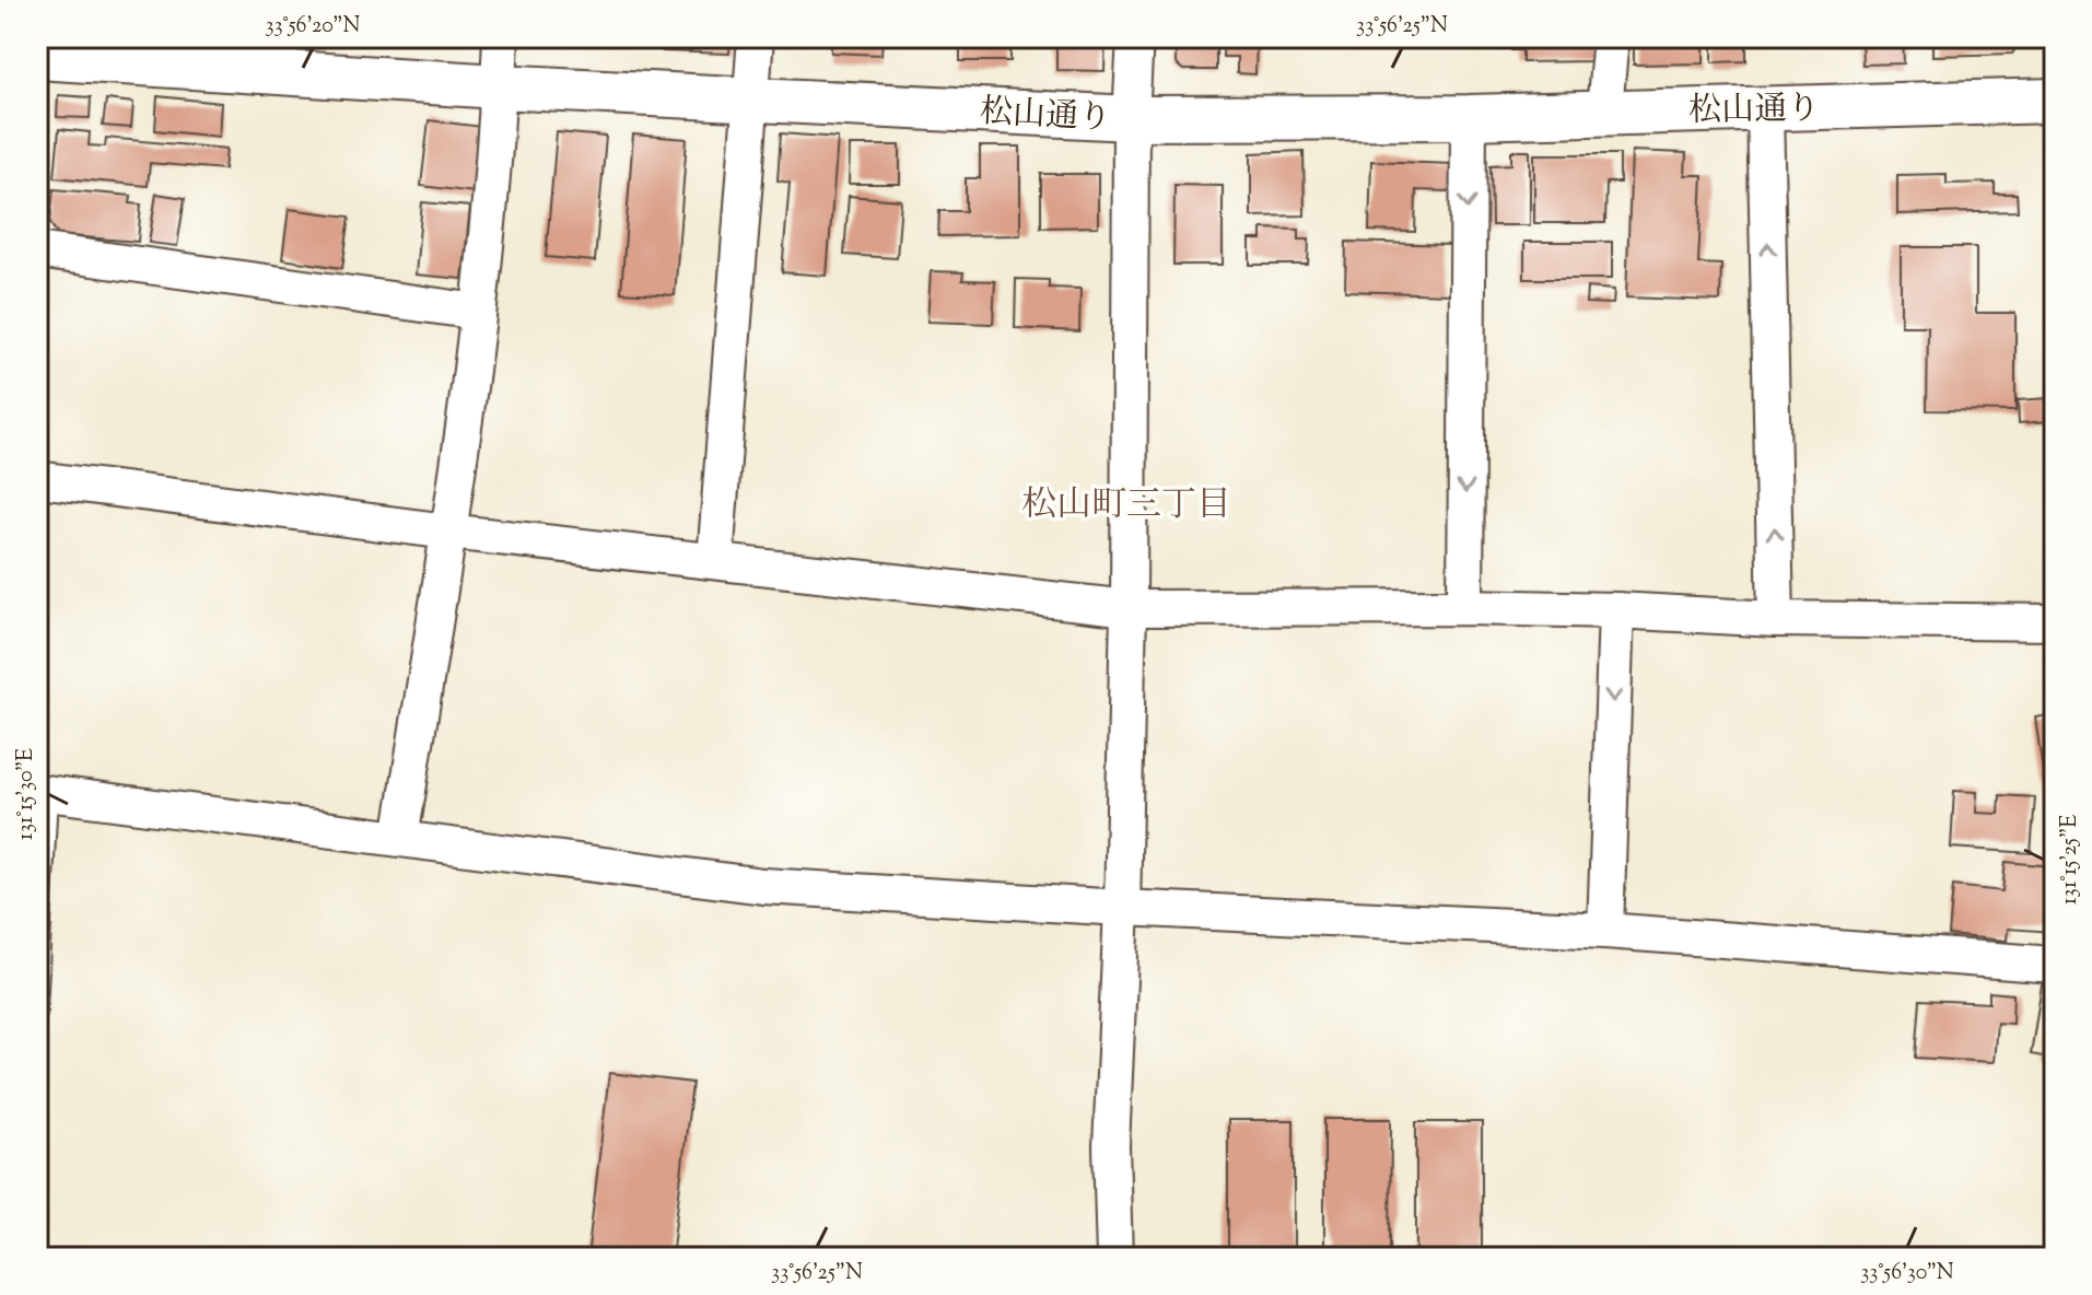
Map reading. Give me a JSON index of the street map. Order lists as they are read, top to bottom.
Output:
{
  "streets": {
    "street": ["松山通り"]
  },
  "districts": ["松山町三丁目"],
  "coordinates": [
    "33°56'20\"N",
    "33°56'25\"N",
    "131°15'30\"E",
    "131°15'25\"E",
    "33°56'30\"N"
  ]
}
